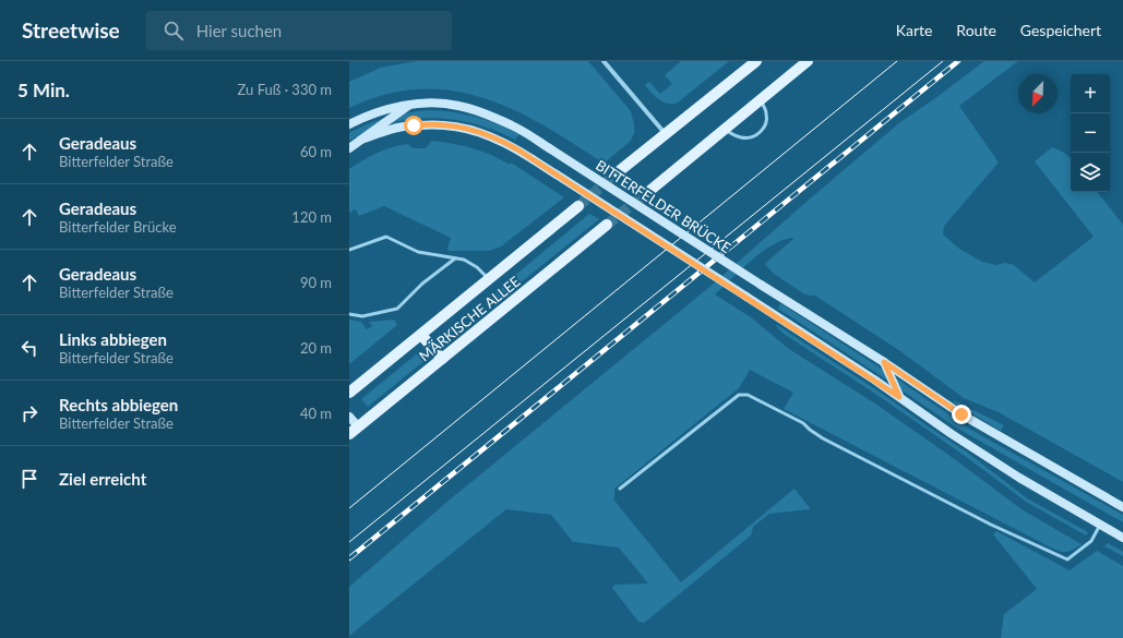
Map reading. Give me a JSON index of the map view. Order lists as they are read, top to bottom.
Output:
{
  "streets": {
    "main road": ["BITTERFELDER BRÜCKE", "MÄRKISCHE ALLEE"]
  },
  "north": "bottom left",
  "page": {
    "header": "Streetwise",
    "search": "Hier suchen",
    "nav": ["Karte", "Route", "Gespeichert"],
    "heading": ["5 Min.", "Zu Fuß · 330 m"],
    "map_buttons": ["+", "−"],
    "list": [
      ["Geradeaus", "Bitterfelder Straße", "60 m"],
      ["Geradeaus", "Bitterfelder Brücke", "120 m"],
      ["Geradeaus", "Bitterfelder Straße", "90 m"],
      ["Links abbiegen", "Bitterfelder Straße", "20 m"],
      ["Rechts abbiegen", "Bitterfelder Straße", "40 m"],
      "Ziel erreicht"
    ]
  }
}
